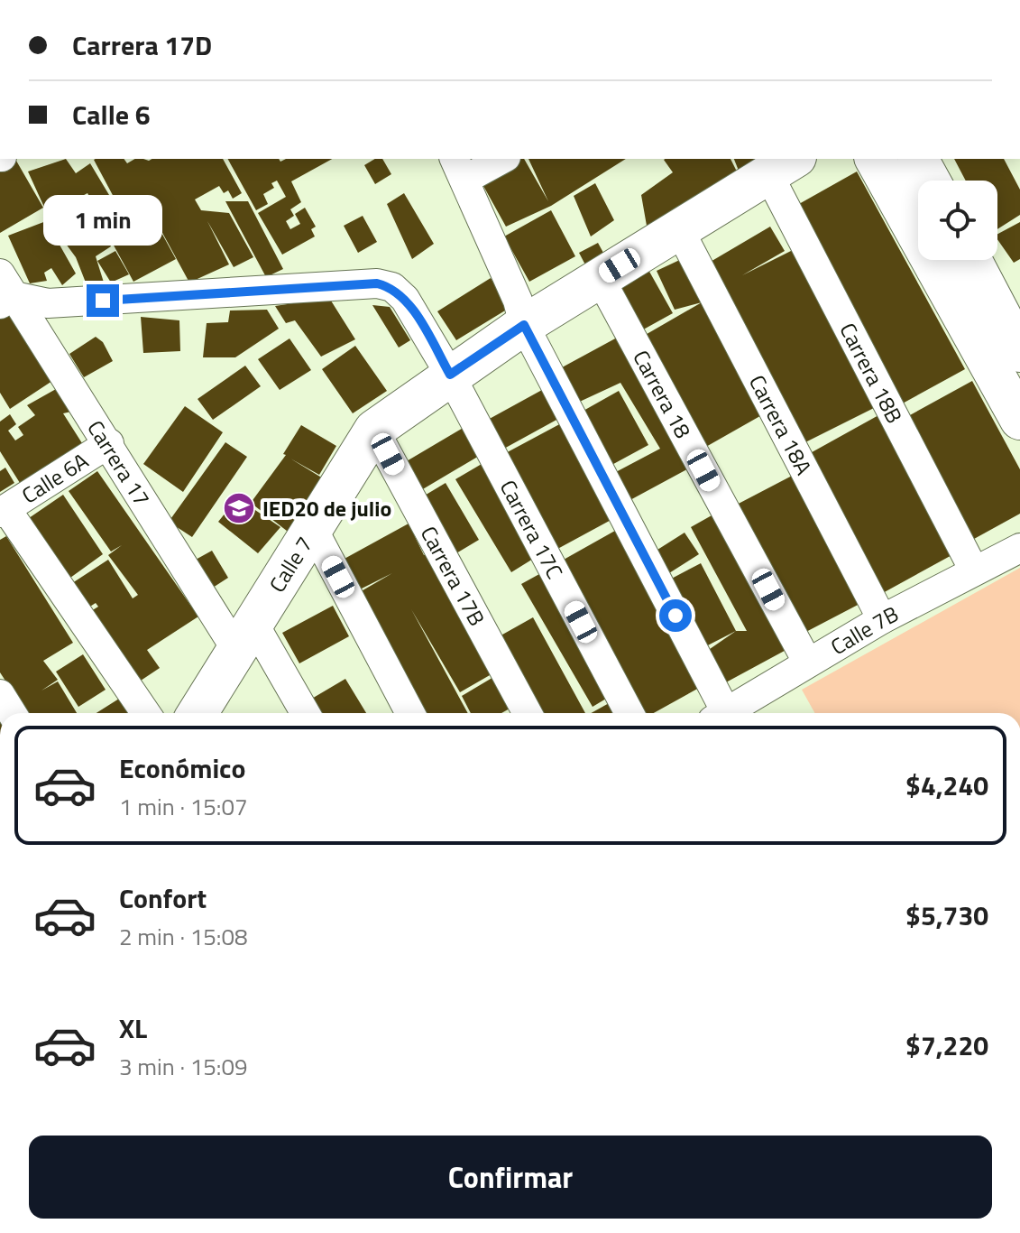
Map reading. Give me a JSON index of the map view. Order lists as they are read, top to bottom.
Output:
{
  "streets": {
    "street": [
      "Carrera 18B",
      "Carrera 18",
      "Carrera 18A",
      "Carrera 17",
      "Calle 6A",
      "Carrera 17C",
      "Calle 7",
      "Carrera 17B",
      "Calle 7B"
    ]
  },
  "crossings": [
    ["Carrera 18B", "Calle 7"],
    ["Carrera 18B", "Calle 7B"],
    ["Carrera 18", "Calle 7"],
    ["Carrera 18", "Calle 7B"],
    ["Carrera 18A", "Calle 7"],
    ["Carrera 18A", "Calle 7B"],
    ["Carrera 17", "Calle 6A"],
    ["Carrera 17", "Carrera 17C"],
    ["Carrera 17", "Calle 7"],
    ["Carrera 17C", "Calle 7"],
    ["Calle 7", "Carrera 17B"]
  ],
  "places": {
    "school or university": ["IED20 de julio"]
  },
  "page": {
    "banner": ["Carrera 17D", "Calle 6"],
    "bubble": "1 min",
    "list": [
      {
        "name": "Económico",
        "note": "1 min · 15:07",
        "value": "$4,240"
      },
      {
        "name": "Confort",
        "note": "2 min · 15:08",
        "value": "$5,730"
      },
      {
        "name": "XL",
        "note": "3 min · 15:09",
        "value": "$7,220"
      }
    ],
    "buttons": "Confirmar"
  }
}
